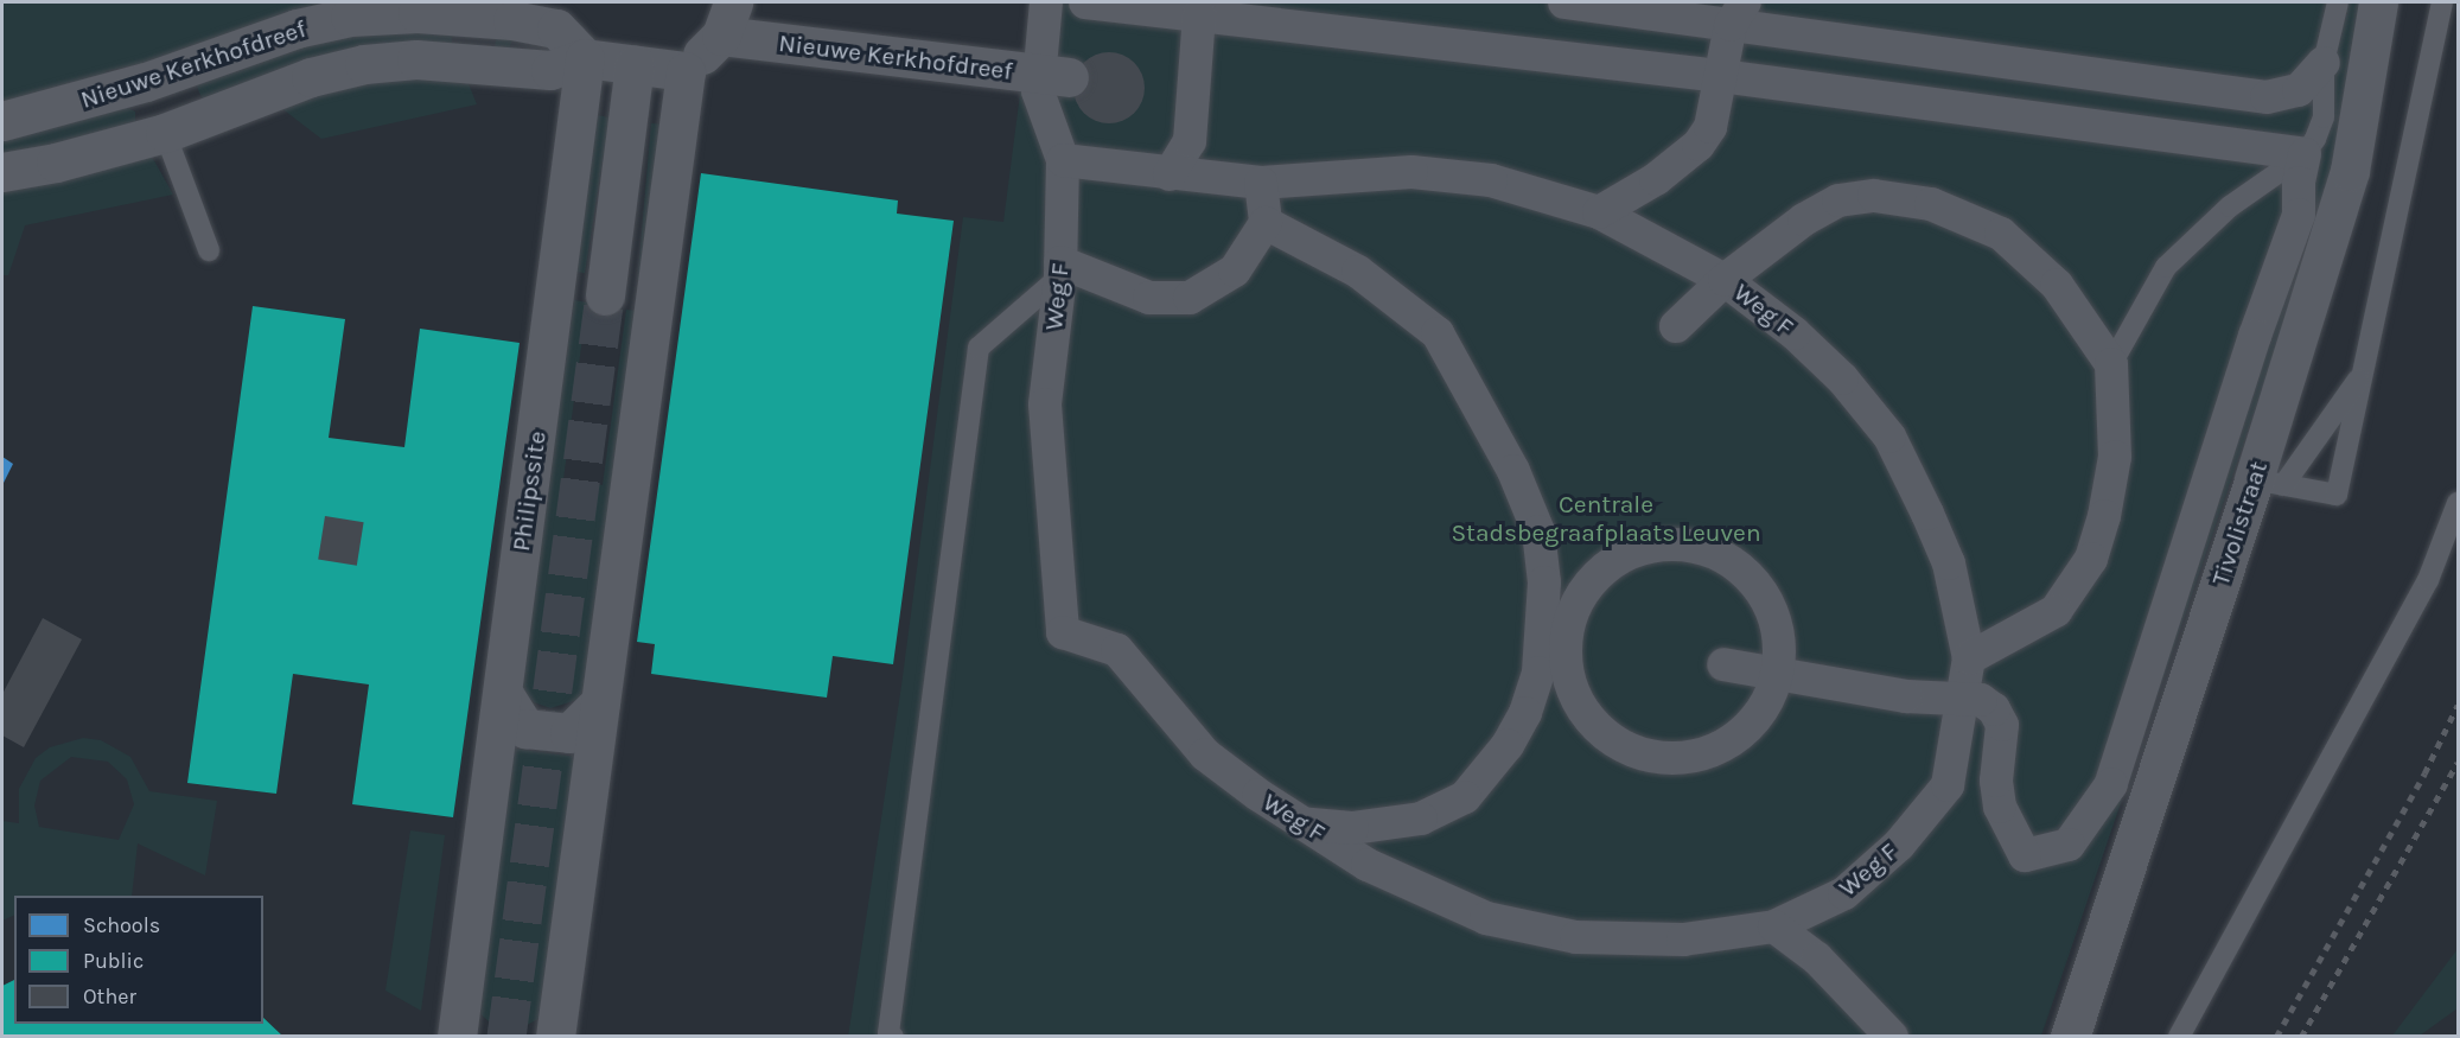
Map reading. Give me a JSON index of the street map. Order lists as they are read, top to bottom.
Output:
{
  "streets": {
    "street": [
      "Nieuwe Kerkhofdreef",
      "Weg F",
      "Philipssite",
      "Tivolistraat"
    ]
  },
  "crossings": [
    ["Nieuwe Kerkhofdreef", "Weg F"],
    ["Nieuwe Kerkhofdreef", "Philipssite"]
  ],
  "parks": ["Centrale Stadsbegraafplaats Leuven"],
  "legend": ["Schools", "Public", "Other"]
}
